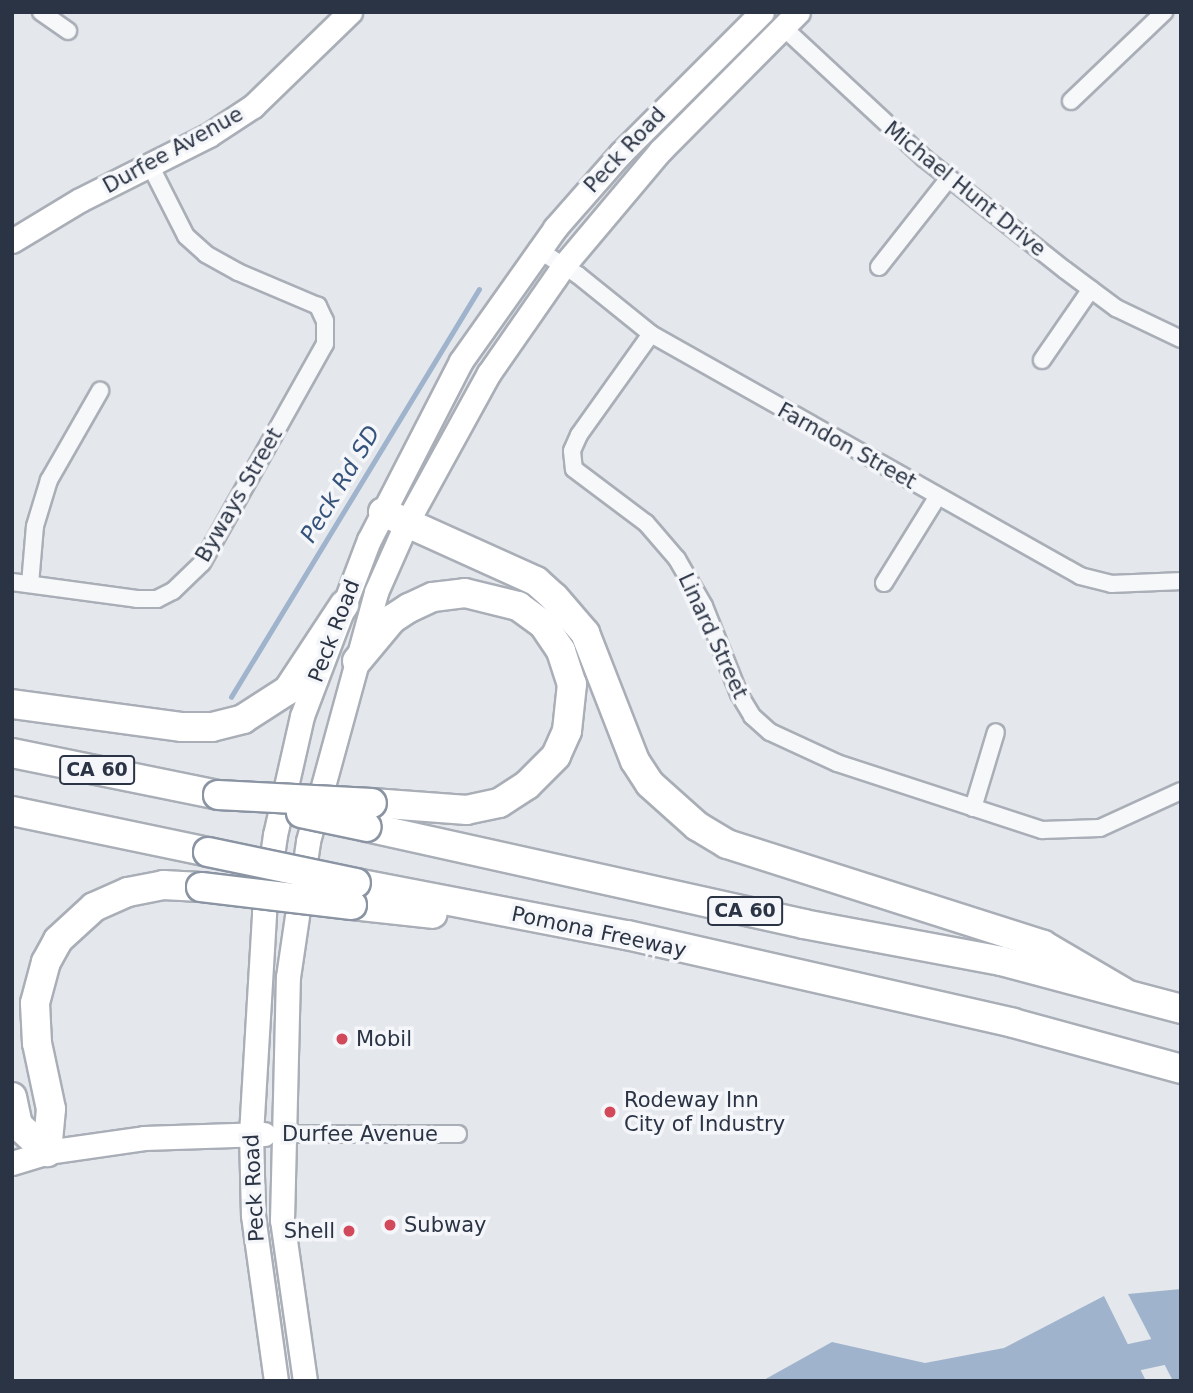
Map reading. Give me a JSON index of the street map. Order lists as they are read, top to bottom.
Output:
{
  "streets": {
    "highway": ["CA 60", "Pomona Freeway"],
    "main road": ["Durfee Avenue", "Peck Road"],
    "street": [
      "Michael Hunt Drive",
      "Farndon Street",
      "Byways Street",
      "Linard Street"
    ]
  },
  "crossings": [
    ["Durfee Avenue", "Peck Road"],
    ["Durfee Avenue", "Byways Street"],
    ["Peck Road", "Michael Hunt Drive"],
    ["Peck Road", "Farndon Street"],
    ["Farndon Street", "Linard Street"]
  ],
  "water": ["Peck Rd SD"],
  "places": [
    "Mobil",
    "Rodeway Inn City of Industry",
    "Subway",
    "Shell"
  ]
}
